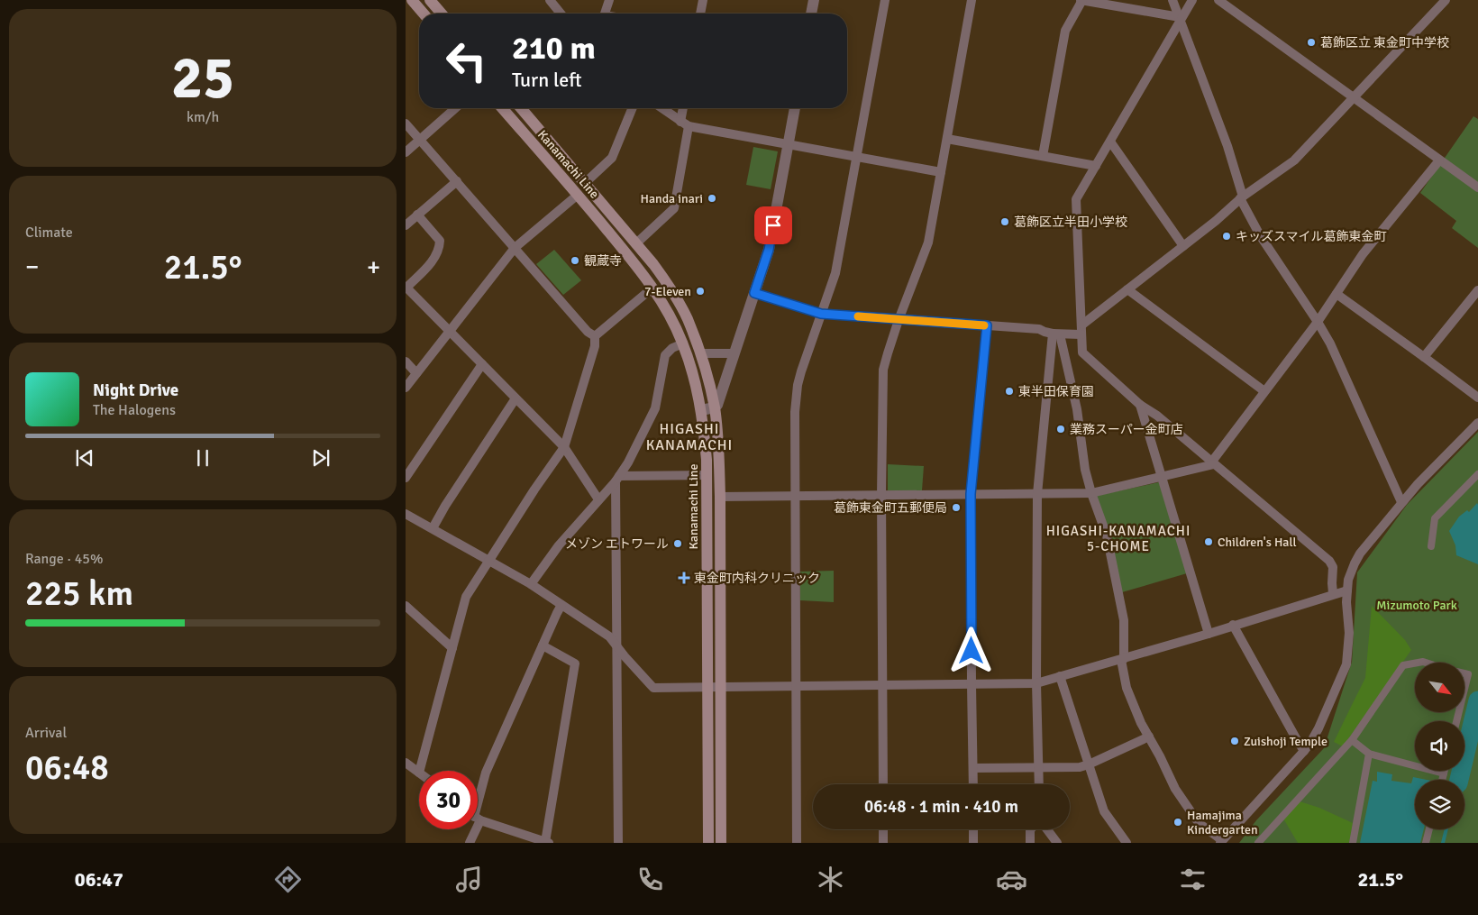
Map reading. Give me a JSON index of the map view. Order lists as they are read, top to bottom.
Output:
{
  "streets": {
    "main road": ["Kanamachi Line"]
  },
  "districts": ["HIGASHI KANAMACHI", "HIGASHI-KANAMACHI 5-CHOME"],
  "parks": ["Mizumoto Park"],
  "places": {
    "other": [
      "葛飾区立 東金町中学校",
      "Handa inari",
      "葛飾区立半田小学校",
      "キッズスマイル葛飾東金町",
      "観蔵寺",
      "7-Eleven",
      "東半田保育園",
      "業務スーパー金町店",
      "葛飾東金町五郵便局",
      "Children's Hall",
      "メゾン エトワール",
      "Zuishoji Temple",
      "Hamajima Kindergarten"
    ],
    "health": ["東金町内科クリニック"]
  },
  "north": "bottom right",
  "page": {
    "tile": [
      ["25", "km/h"],
      "Climate",
      ["Range · 45%", "225 km"],
      ["Arrival", "06:48"]
    ],
    "turn": ["210 m", "Turn left"],
    "heat": ["−", "21.5°", "+"],
    "song": ["Night Drive", "The Halogens"],
    "limit": "30",
    "trip": "06:48 · 1 min · 410 m",
    "tabs": ["06:47", "21.5°"]
  }
}
